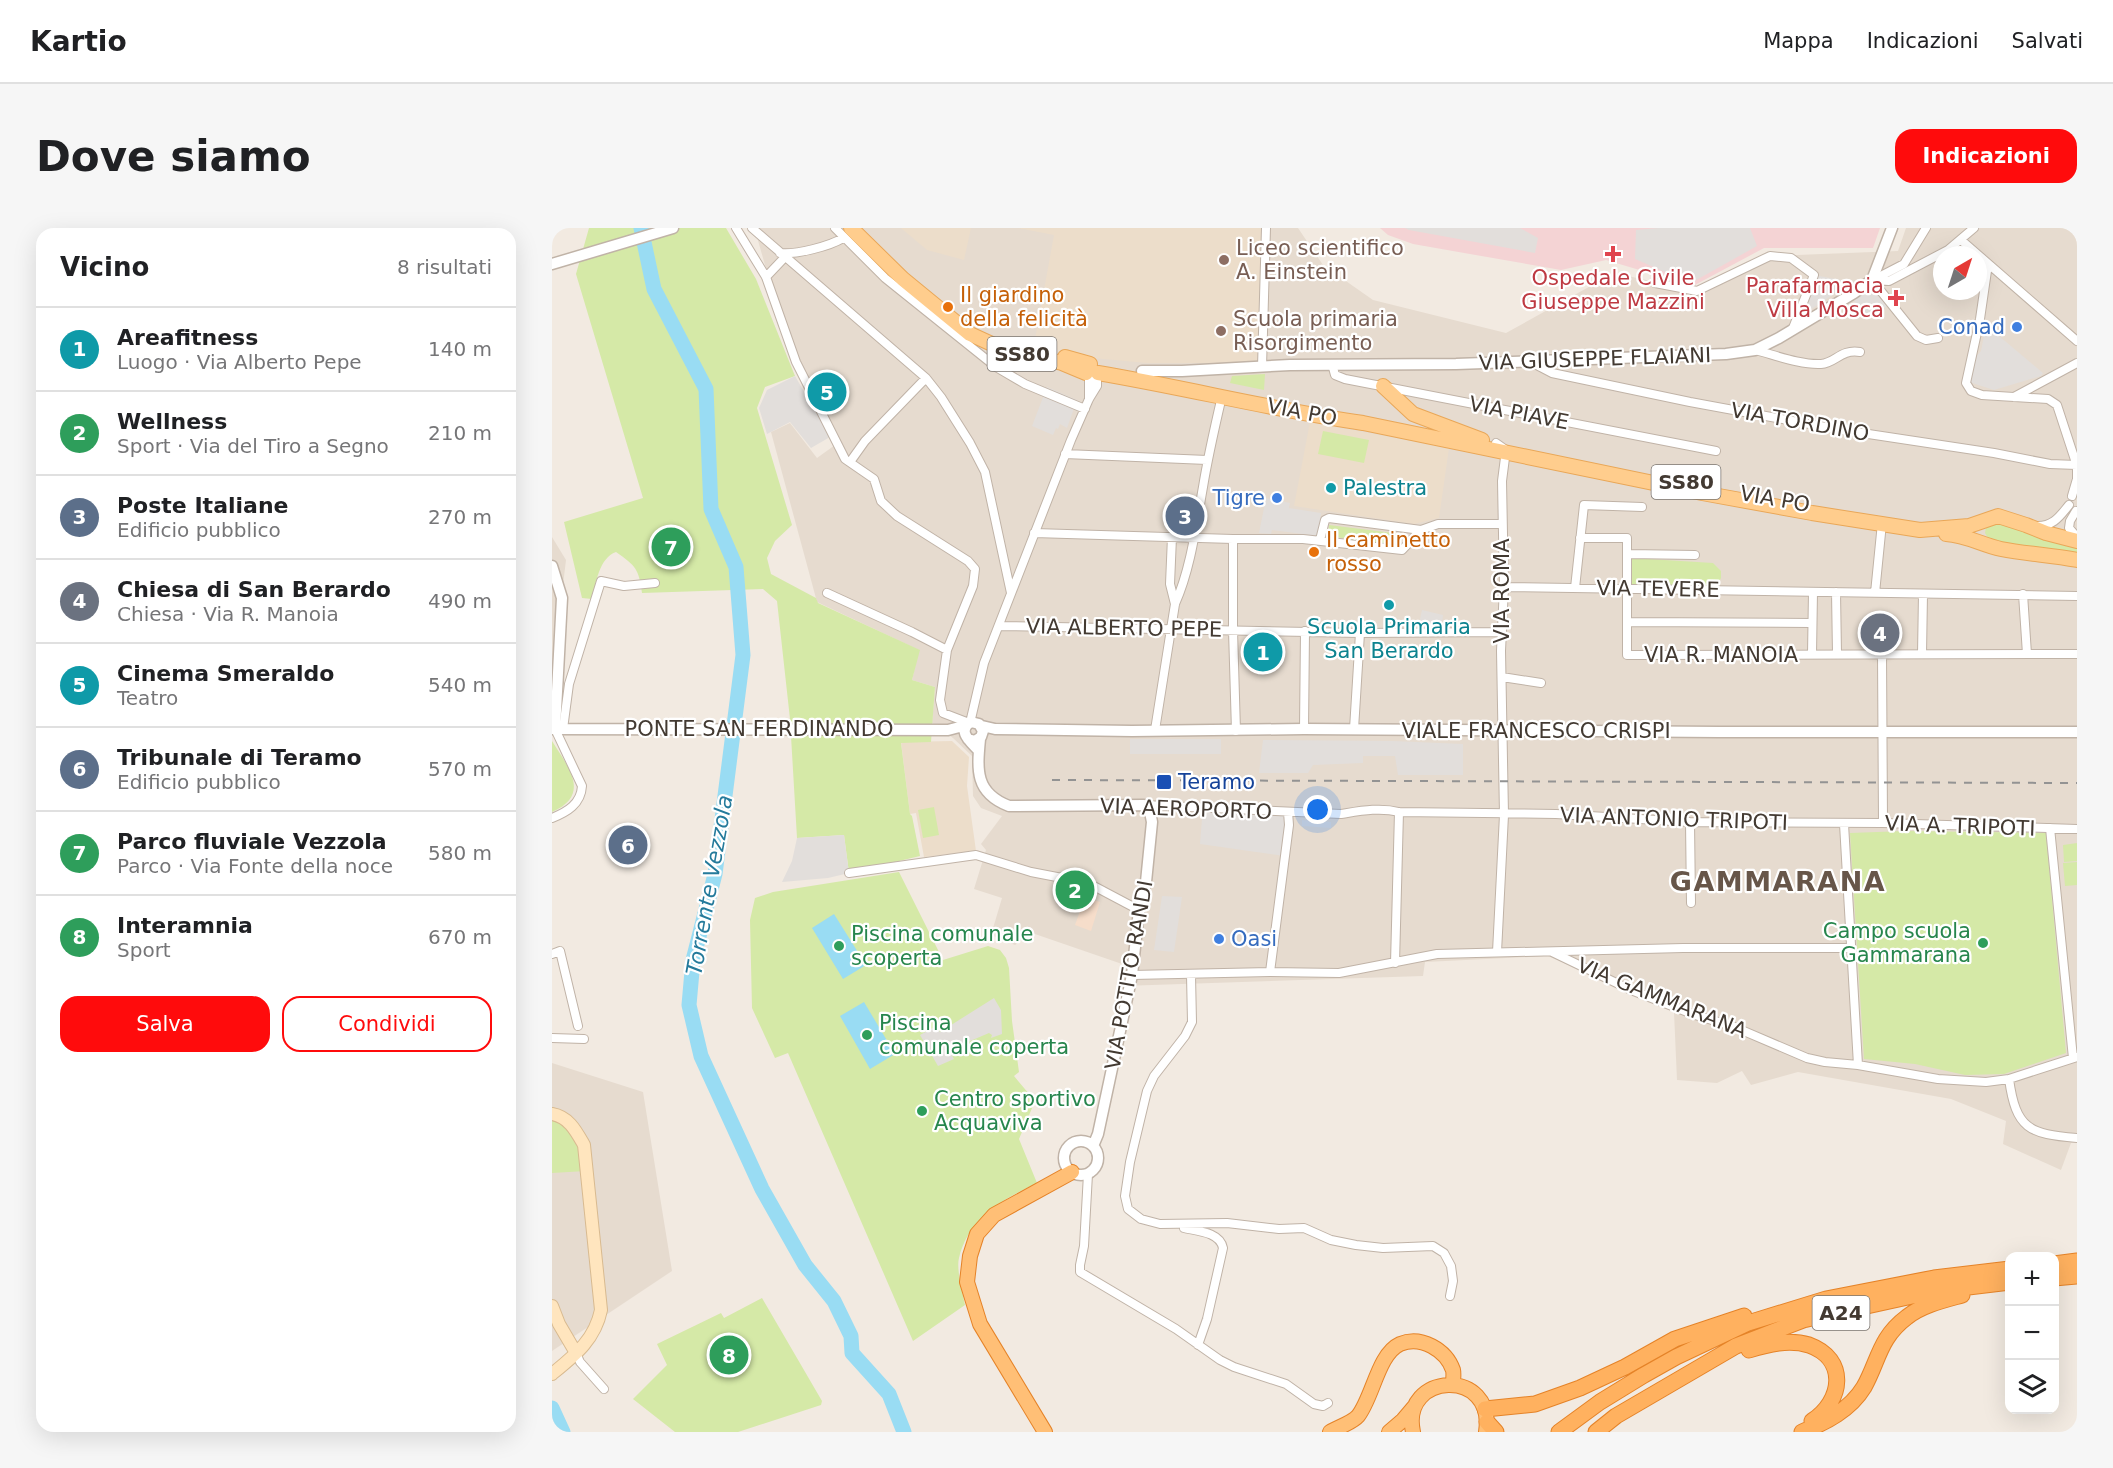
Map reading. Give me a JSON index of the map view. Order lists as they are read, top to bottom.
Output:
{
  "streets": {
    "highway": ["A24"],
    "main road": ["SS80", "VIA PO"],
    "street": [
      "VIA GIUSEPPE FLAIANI",
      "VIA PIAVE",
      "VIA TORDINO",
      "VIA TEVERE",
      "VIA ROMA",
      "VIA ALBERTO PEPE",
      "VIA R. MANOIA",
      "PONTE SAN FERDINANDO",
      "VIALE FRANCESCO CRISPI",
      "VIA AEROPORTO",
      "VIA ANTONIO TRIPOTI",
      "VIA A. TRIPOTI",
      "VIA POTITO RANDI",
      "VIA GAMMARANA"
    ]
  },
  "crossings": [
    ["SS80", "VIA GIUSEPPE FLAIANI"],
    ["SS80", "VIA PO"],
    ["VIA GIUSEPPE FLAIANI", "VIA PO"],
    ["VIA GIUSEPPE FLAIANI", "VIA PIAVE"],
    ["VIA GIUSEPPE FLAIANI", "VIA TORDINO"],
    ["VIA PO", "VIA ROMA"],
    ["VIA TEVERE", "VIA ROMA"],
    ["VIA TEVERE", "VIA R. MANOIA"],
    ["VIA ROMA", "VIA ALBERTO PEPE"],
    ["VIA ROMA", "VIALE FRANCESCO CRISPI"],
    ["VIA ROMA", "VIA AEROPORTO"],
    ["VIA ROMA", "VIA ANTONIO TRIPOTI"],
    ["VIA ROMA", "VIA GAMMARANA"],
    ["PONTE SAN FERDINANDO", "VIALE FRANCESCO CRISPI"],
    ["PONTE SAN FERDINANDO", "VIA AEROPORTO"],
    ["VIALE FRANCESCO CRISPI", "VIA AEROPORTO"],
    ["VIA AEROPORTO", "VIA ANTONIO TRIPOTI"],
    ["VIA AEROPORTO", "VIA POTITO RANDI"],
    ["VIA ANTONIO TRIPOTI", "VIA A. TRIPOTI"],
    ["VIA POTITO RANDI", "VIA GAMMARANA"]
  ],
  "districts": ["GAMMARANA"],
  "water": ["Torrente Vezzola"],
  "places": {
    "health": ["Ospedale Civile Giuseppe Mazzini", "Parafarmacia Villa Mosca"],
    "other": [
      "Liceo scientifico A. Einstein",
      "Il giardino della felicità",
      "Conad",
      "Scuola primaria Risorgimento",
      "Palestra",
      "Tigre",
      "Il caminetto rosso",
      "Scuola Primaria San Berardo",
      "Oasi",
      "Campo scuola Gammarana",
      "Piscina comunale scoperta",
      "Piscina comunale coperta",
      "Centro sportivo Acquaviva"
    ],
    "transit": ["Teramo"]
  },
  "north": "top right",
  "page": {
    "header": "Kartio",
    "nav": ["Mappa", "Indicazioni", "Salvati"],
    "buttons": [
      "Indicazioni",
      ["Salva", "Condividi"]
    ],
    "title": "Dove siamo",
    "heading": ["Vicino", "8 risultati"],
    "list": [
      {
        "mark": "1",
        "name": "Areafitness",
        "note": "Luogo · Via Alberto Pepe",
        "value": "140 m"
      },
      {
        "mark": "2",
        "name": "Wellness",
        "note": "Sport · Via del Tiro a Segno",
        "value": "210 m"
      },
      {
        "mark": "3",
        "name": "Poste Italiane",
        "note": "Edificio pubblico",
        "value": "270 m"
      },
      {
        "mark": "4",
        "name": "Chiesa di San Berardo",
        "note": "Chiesa · Via R. Manoia",
        "value": "490 m"
      },
      {
        "mark": "5",
        "name": "Cinema Smeraldo",
        "note": "Teatro",
        "value": "540 m"
      },
      {
        "mark": "6",
        "name": "Tribunale di Teramo",
        "note": "Edificio pubblico",
        "value": "570 m"
      },
      {
        "mark": "7",
        "name": "Parco fluviale Vezzola",
        "note": "Parco · Via Fonte della noce",
        "value": "580 m"
      },
      {
        "mark": "8",
        "name": "Interamnia",
        "note": "Sport",
        "value": "670 m"
      }
    ],
    "pins": [
      "5",
      "3",
      "7",
      "4",
      "1",
      "6",
      "2",
      "8"
    ],
    "map_buttons": ["+", "−"]
  }
}
